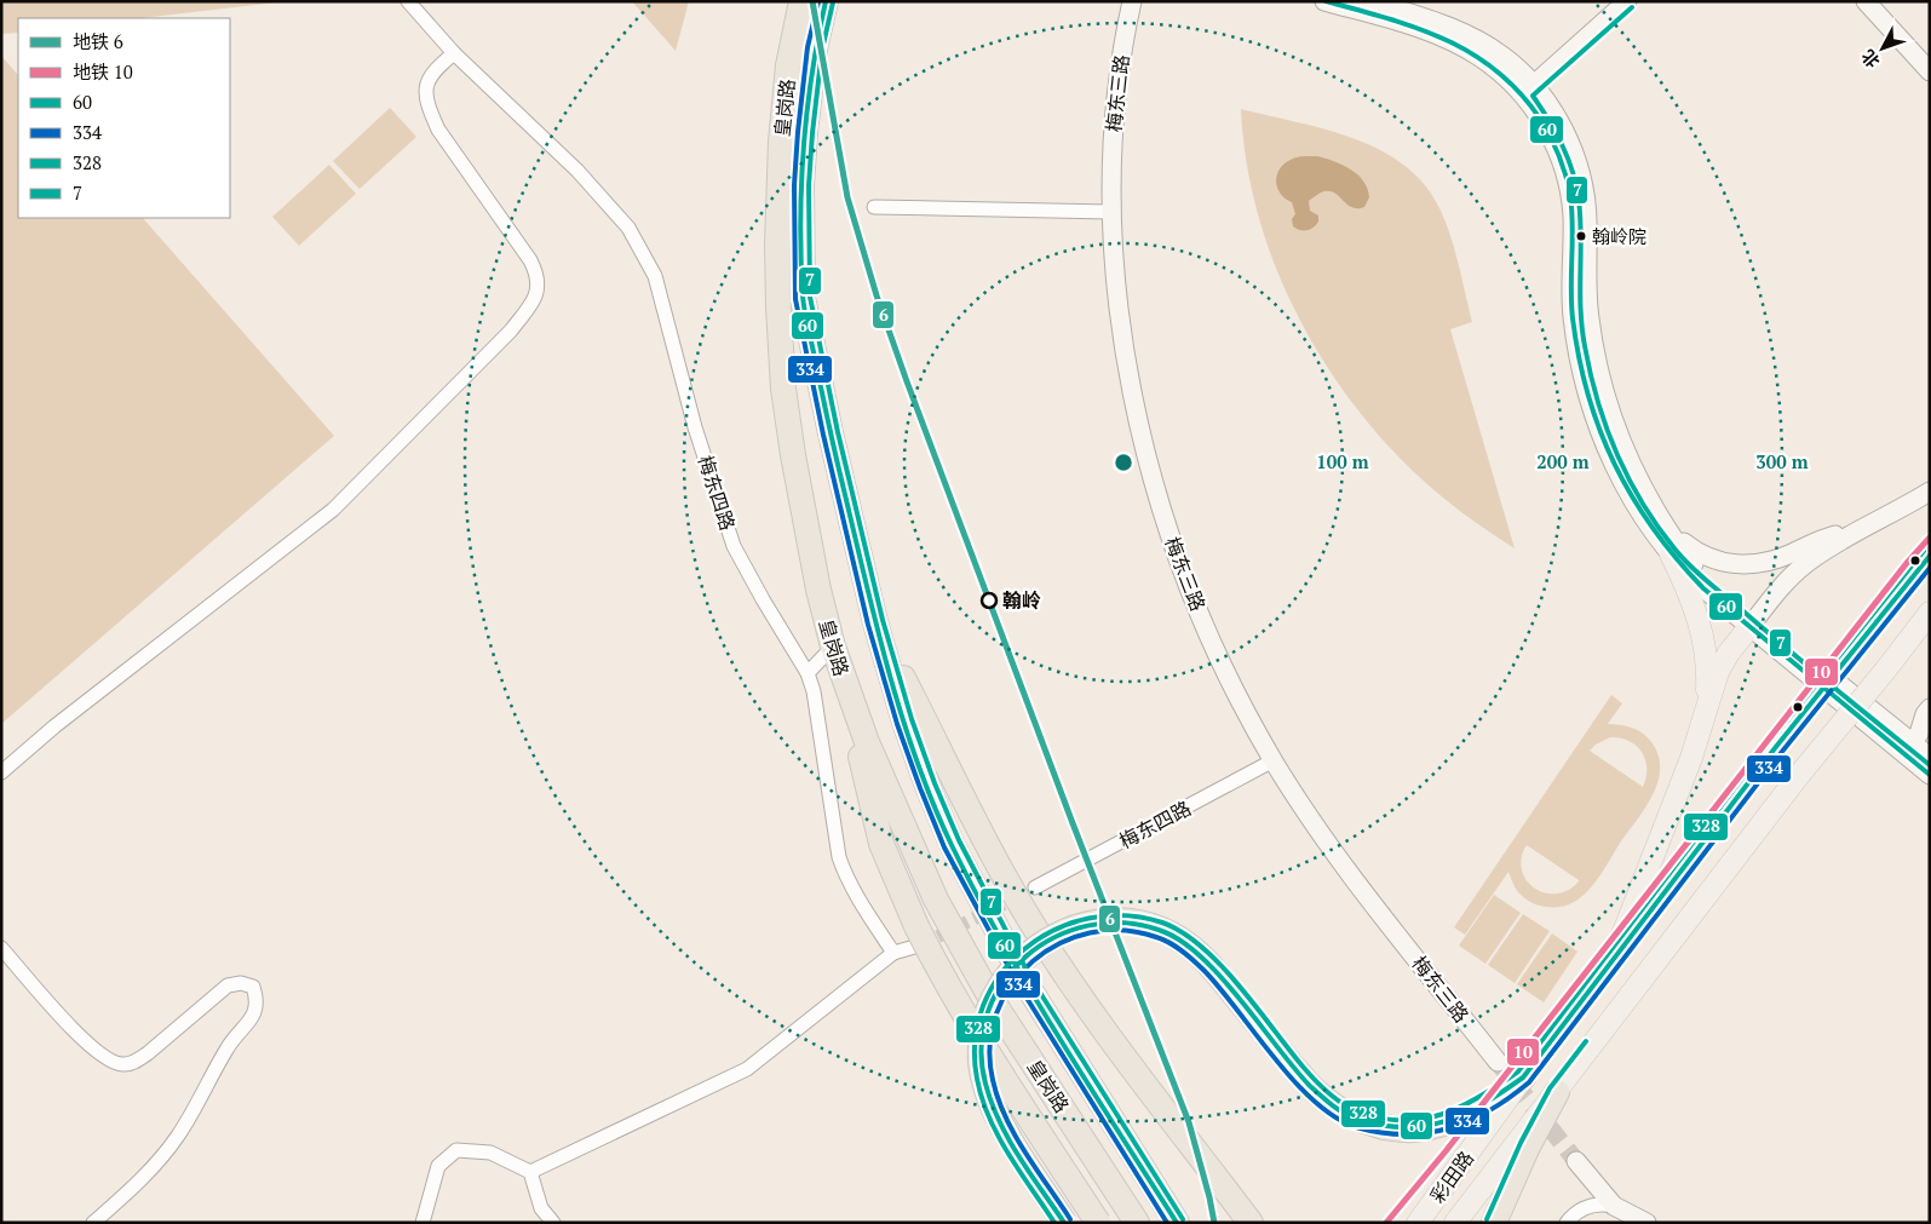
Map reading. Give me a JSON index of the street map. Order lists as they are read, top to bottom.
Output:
{
  "streets": {
    "highway": ["皇岗路"],
    "main road": ["彩田路"],
    "street": ["梅东三路", "梅东四路"]
  },
  "crossings": [
    ["梅东三路", "梅东四路"]
  ],
  "places": ["翰岭院", "翰岭"],
  "lines": [
    "metro line 6",
    "transit line 60",
    "transit line 334",
    "transit line 7",
    "metro line 10",
    "transit line 328"
  ],
  "legend": [
    "地铁 6",
    "地铁 10",
    "60",
    "334",
    "328",
    "7"
  ],
  "north": "bottom left",
  "rings": ["100 m", "200 m", "300 m"]
}
